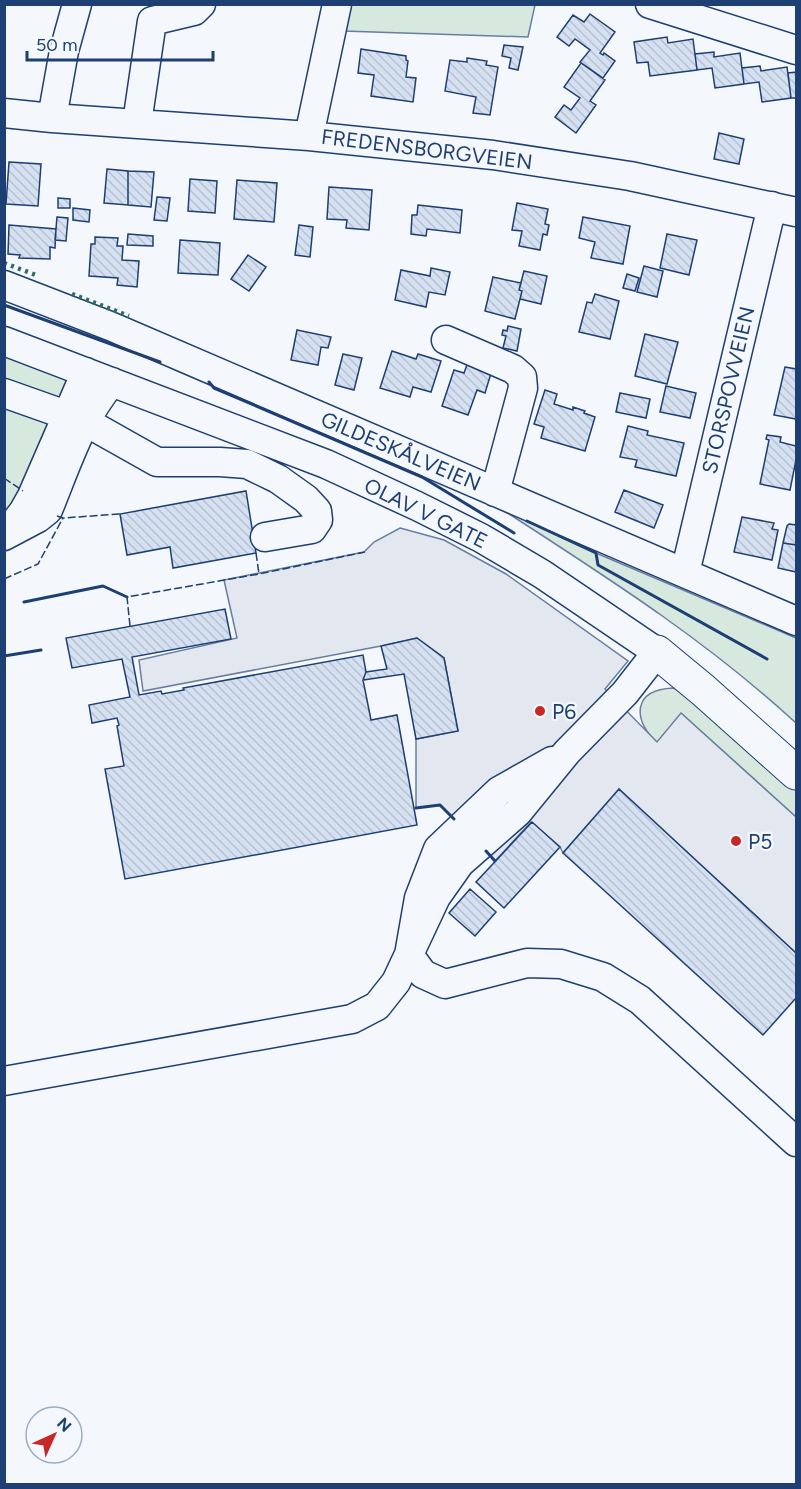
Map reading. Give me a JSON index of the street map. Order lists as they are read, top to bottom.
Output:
{
  "streets": {
    "highway": ["OLAV V GATE"],
    "street": ["FREDENSBORGVEIEN", "STORSPOVVEIEN", "GILDESKÅLVEIEN"]
  },
  "crossings": [
    ["FREDENSBORGVEIEN", "STORSPOVVEIEN"],
    ["STORSPOVVEIEN", "GILDESKÅLVEIEN"]
  ],
  "places": ["P6", "P5"],
  "scale_bar": "50 m",
  "north": "top right"
}
